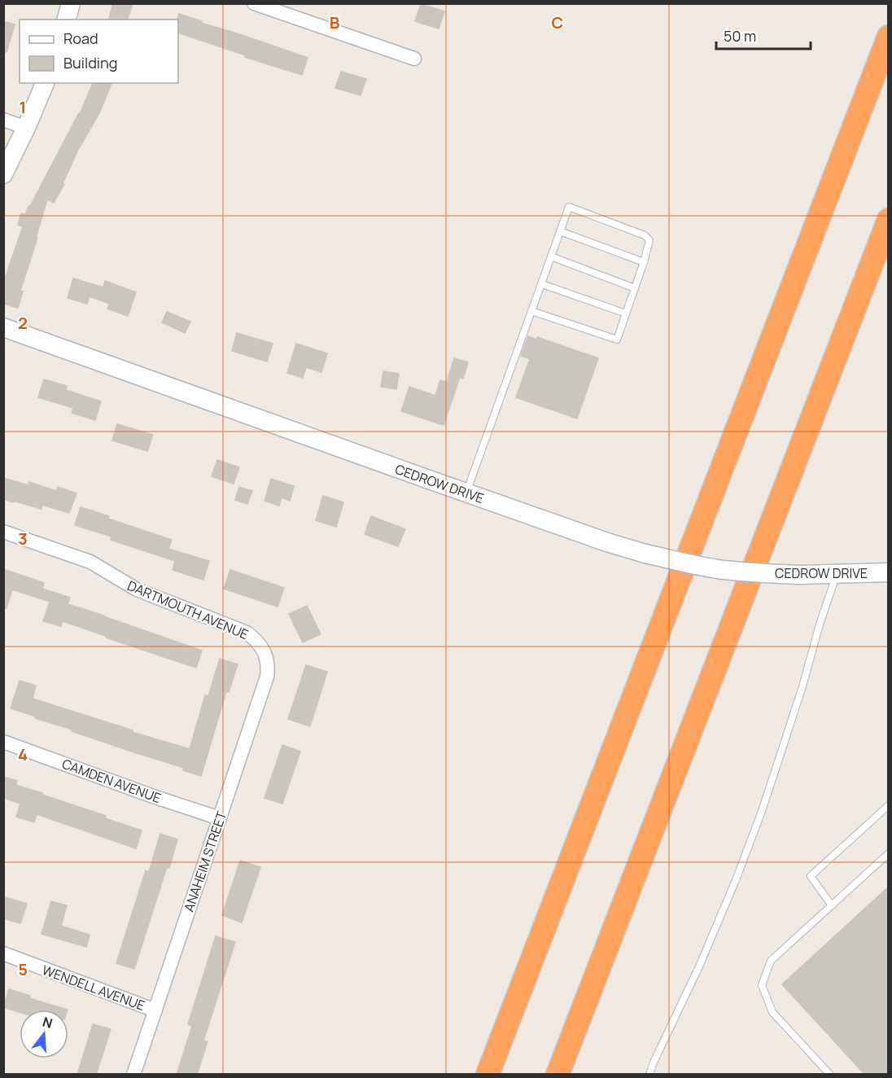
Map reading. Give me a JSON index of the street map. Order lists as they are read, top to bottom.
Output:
{
  "streets": {
    "street": [
      "CEDROW DRIVE",
      "DARTMOUTH AVENUE",
      "CAMDEN AVENUE",
      "ANAHEIM STREET",
      "WENDELL AVENUE"
    ]
  },
  "crossings": [
    ["DARTMOUTH AVENUE", "ANAHEIM STREET"],
    ["CAMDEN AVENUE", "ANAHEIM STREET"],
    ["ANAHEIM STREET", "WENDELL AVENUE"]
  ],
  "legend": ["Road", "Building"],
  "scale_bar": "50 m",
  "north": "top",
  "grid": {
    "columns": ["B", "C"],
    "rows": [
      "1",
      "2",
      "3",
      "4",
      "5"
    ]
  }
}
